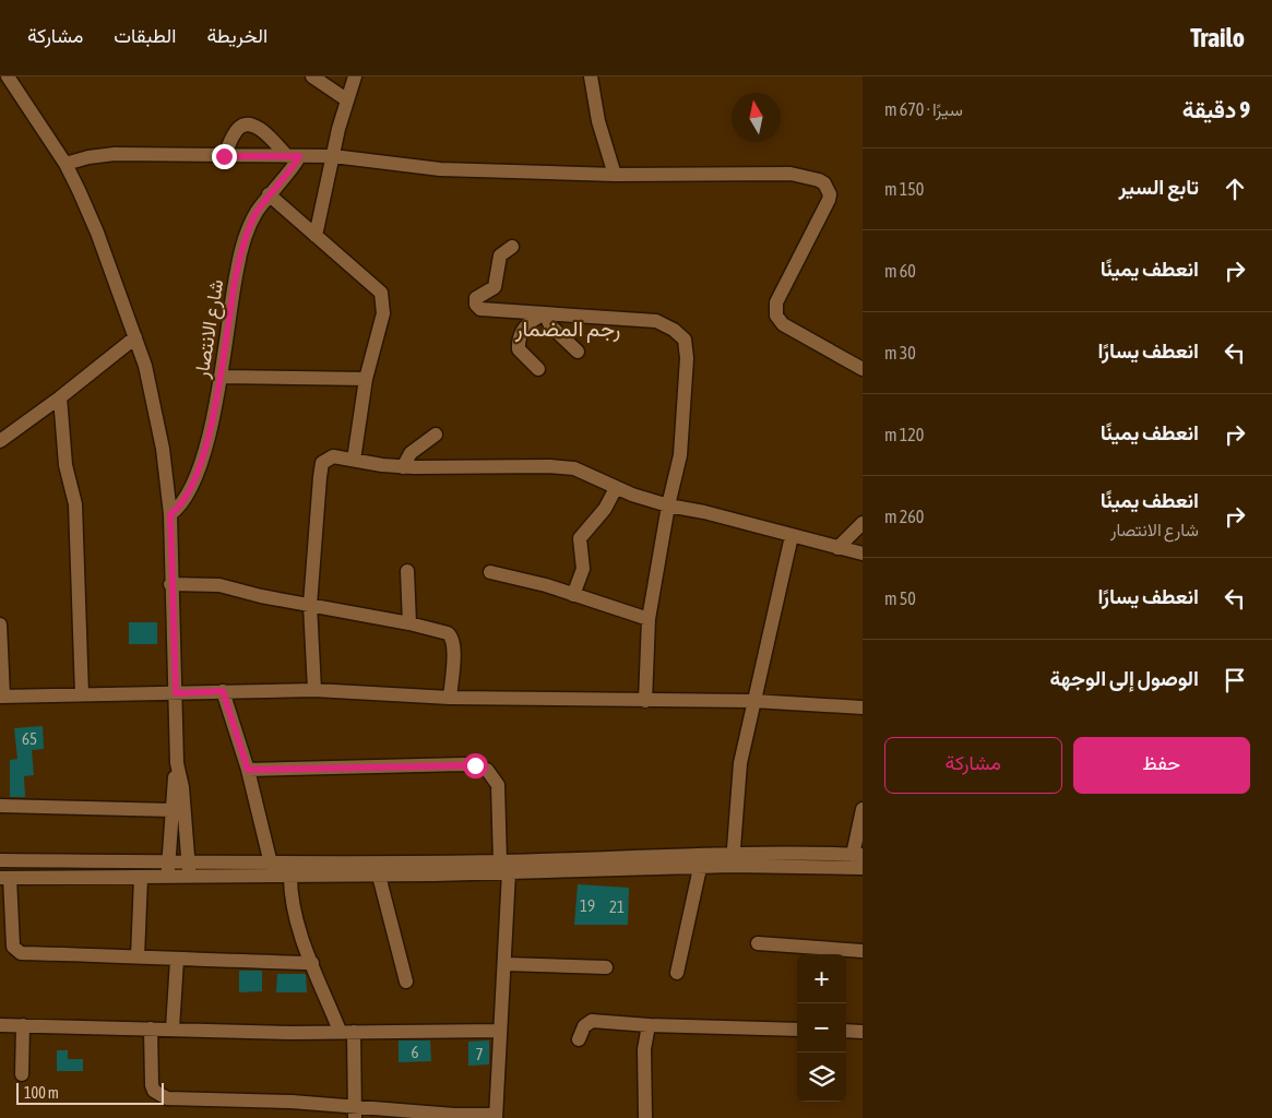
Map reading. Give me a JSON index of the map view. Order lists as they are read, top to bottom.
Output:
{
  "streets": {
    "street": ["شارع الانتصار"]
  },
  "districts": ["رجم المضمار"],
  "house_numbers": [
    "65",
    "19",
    "21",
    "6",
    "7"
  ],
  "scale_bar": "100 m",
  "north": "top",
  "page": {
    "header": "Trailo",
    "nav": ["الخريطة", "الطبقات", "مشاركة"],
    "heading": ["9 دقيقة", "سيرًا · 670 m"],
    "list": [
      ["تابع السير", "150 m"],
      ["انعطف يمينًا", "60 m"],
      ["انعطف يسارًا", "30 m"],
      ["انعطف يمينًا", "120 m"],
      ["انعطف يمينًا", "شارع الانتصار", "260 m"],
      ["انعطف يسارًا", "50 m"],
      "الوصول إلى الوجهة"
    ],
    "buttons": ["حفظ", "مشاركة"],
    "map_buttons": ["+", "−"],
    "scale": "100 m"
  }
}
